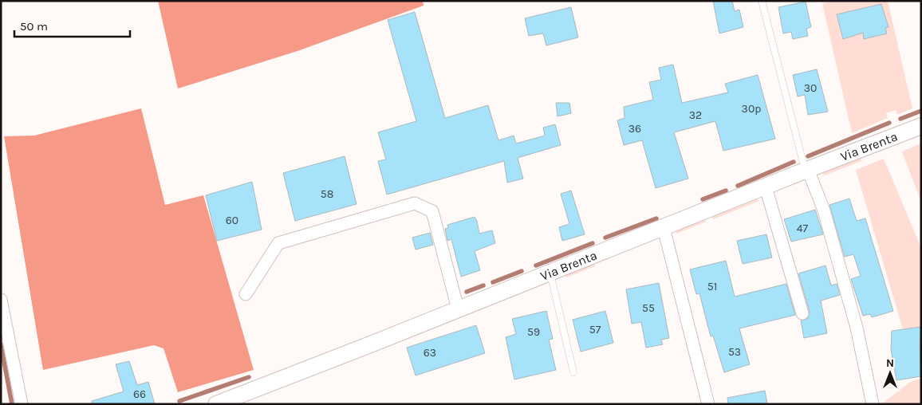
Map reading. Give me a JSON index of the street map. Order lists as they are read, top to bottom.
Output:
{
  "streets": {
    "street": ["Via Brenta"]
  },
  "house_numbers": [
    "30",
    "30p",
    "32",
    "36",
    "58",
    "60",
    "47",
    "51",
    "55",
    "57",
    "59",
    "53",
    "63",
    "66"
  ],
  "scale_bar": "50 m",
  "north": "top"
}
